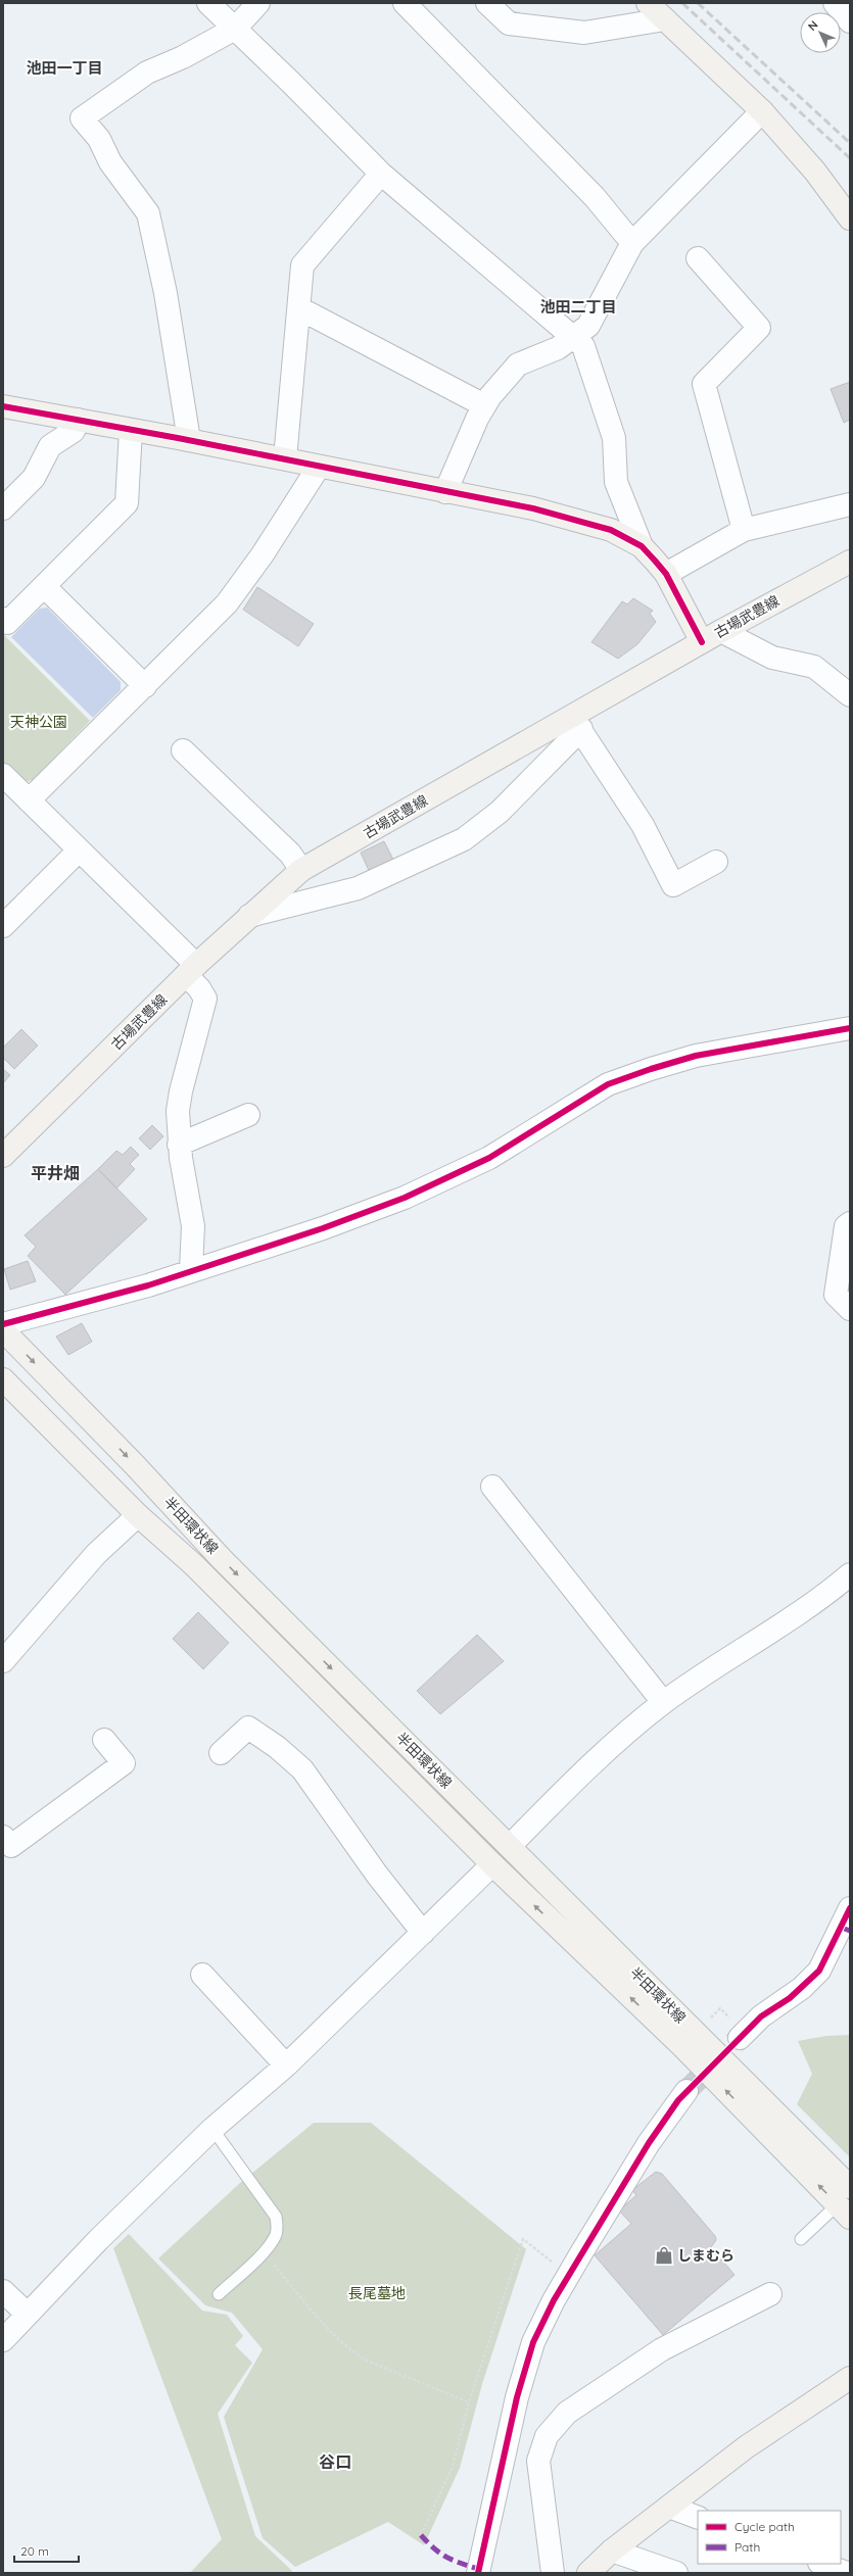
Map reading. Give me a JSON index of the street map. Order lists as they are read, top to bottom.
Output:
{
  "streets": {
    "main road": ["古場武豊線", "半田環状線"]
  },
  "districts": [
    "池田一丁目",
    "池田二丁目",
    "平井畑",
    "谷口"
  ],
  "parks": ["天神公園", "長尾墓地"],
  "places": {
    "shop": ["しまむら"]
  },
  "legend": ["Cycle path", "Path"],
  "scale_bar": "20 m",
  "north": "top left"
}
